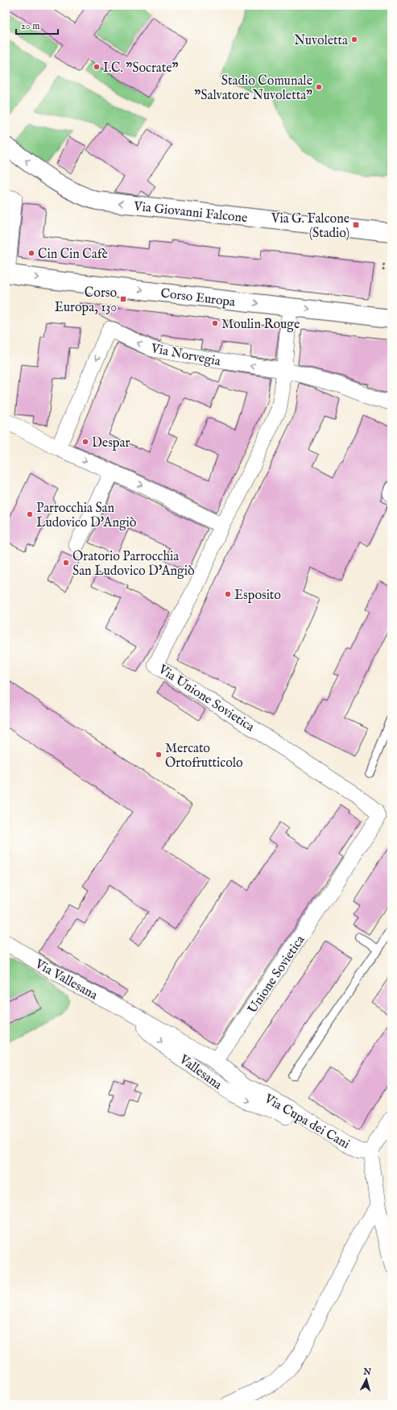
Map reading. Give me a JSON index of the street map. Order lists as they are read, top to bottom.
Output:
{
  "streets": {
    "main road": ["Via Giovanni Falcone", "Corso Europa"],
    "street": [
      "Via Norvegia",
      "Via Unione Sovietica",
      "Unione Sovietica",
      "Via Vallesana",
      "Vallesana",
      "Via Cupa dei Cani"
    ]
  },
  "crossings": [
    ["Corso Europa", "Via Unione Sovietica"],
    ["Via Norvegia", "Via Unione Sovietica"],
    ["Via Unione Sovietica", "Unione Sovietica"],
    ["Unione Sovietica", "Vallesana"],
    ["Unione Sovietica", "Via Cupa dei Cani"],
    ["Via Vallesana", "Vallesana"],
    ["Vallesana", "Via Cupa dei Cani"]
  ],
  "one_way": ["Via Giovanni Falcone", "Corso Europa"],
  "places": {
    "other": [
      "Nuvoletta",
      "I.C. \"Socrate\"",
      "Stadio Comunale \"Salvatore Nuvoletta\"",
      "Cin Cin Cafè",
      "Moulin Rouge",
      "Despar",
      "Parrocchia San Ludovico D'Angiò",
      "Oratorio Parrocchia San Ludovico D'Angiò",
      "Esposito",
      "Mercato Ortofrutticolo"
    ],
    "transit": ["Via G. Falcone (Stadio)", "Corso Europa, 130"]
  },
  "scale_bar": "20 m",
  "north": "top"
}
